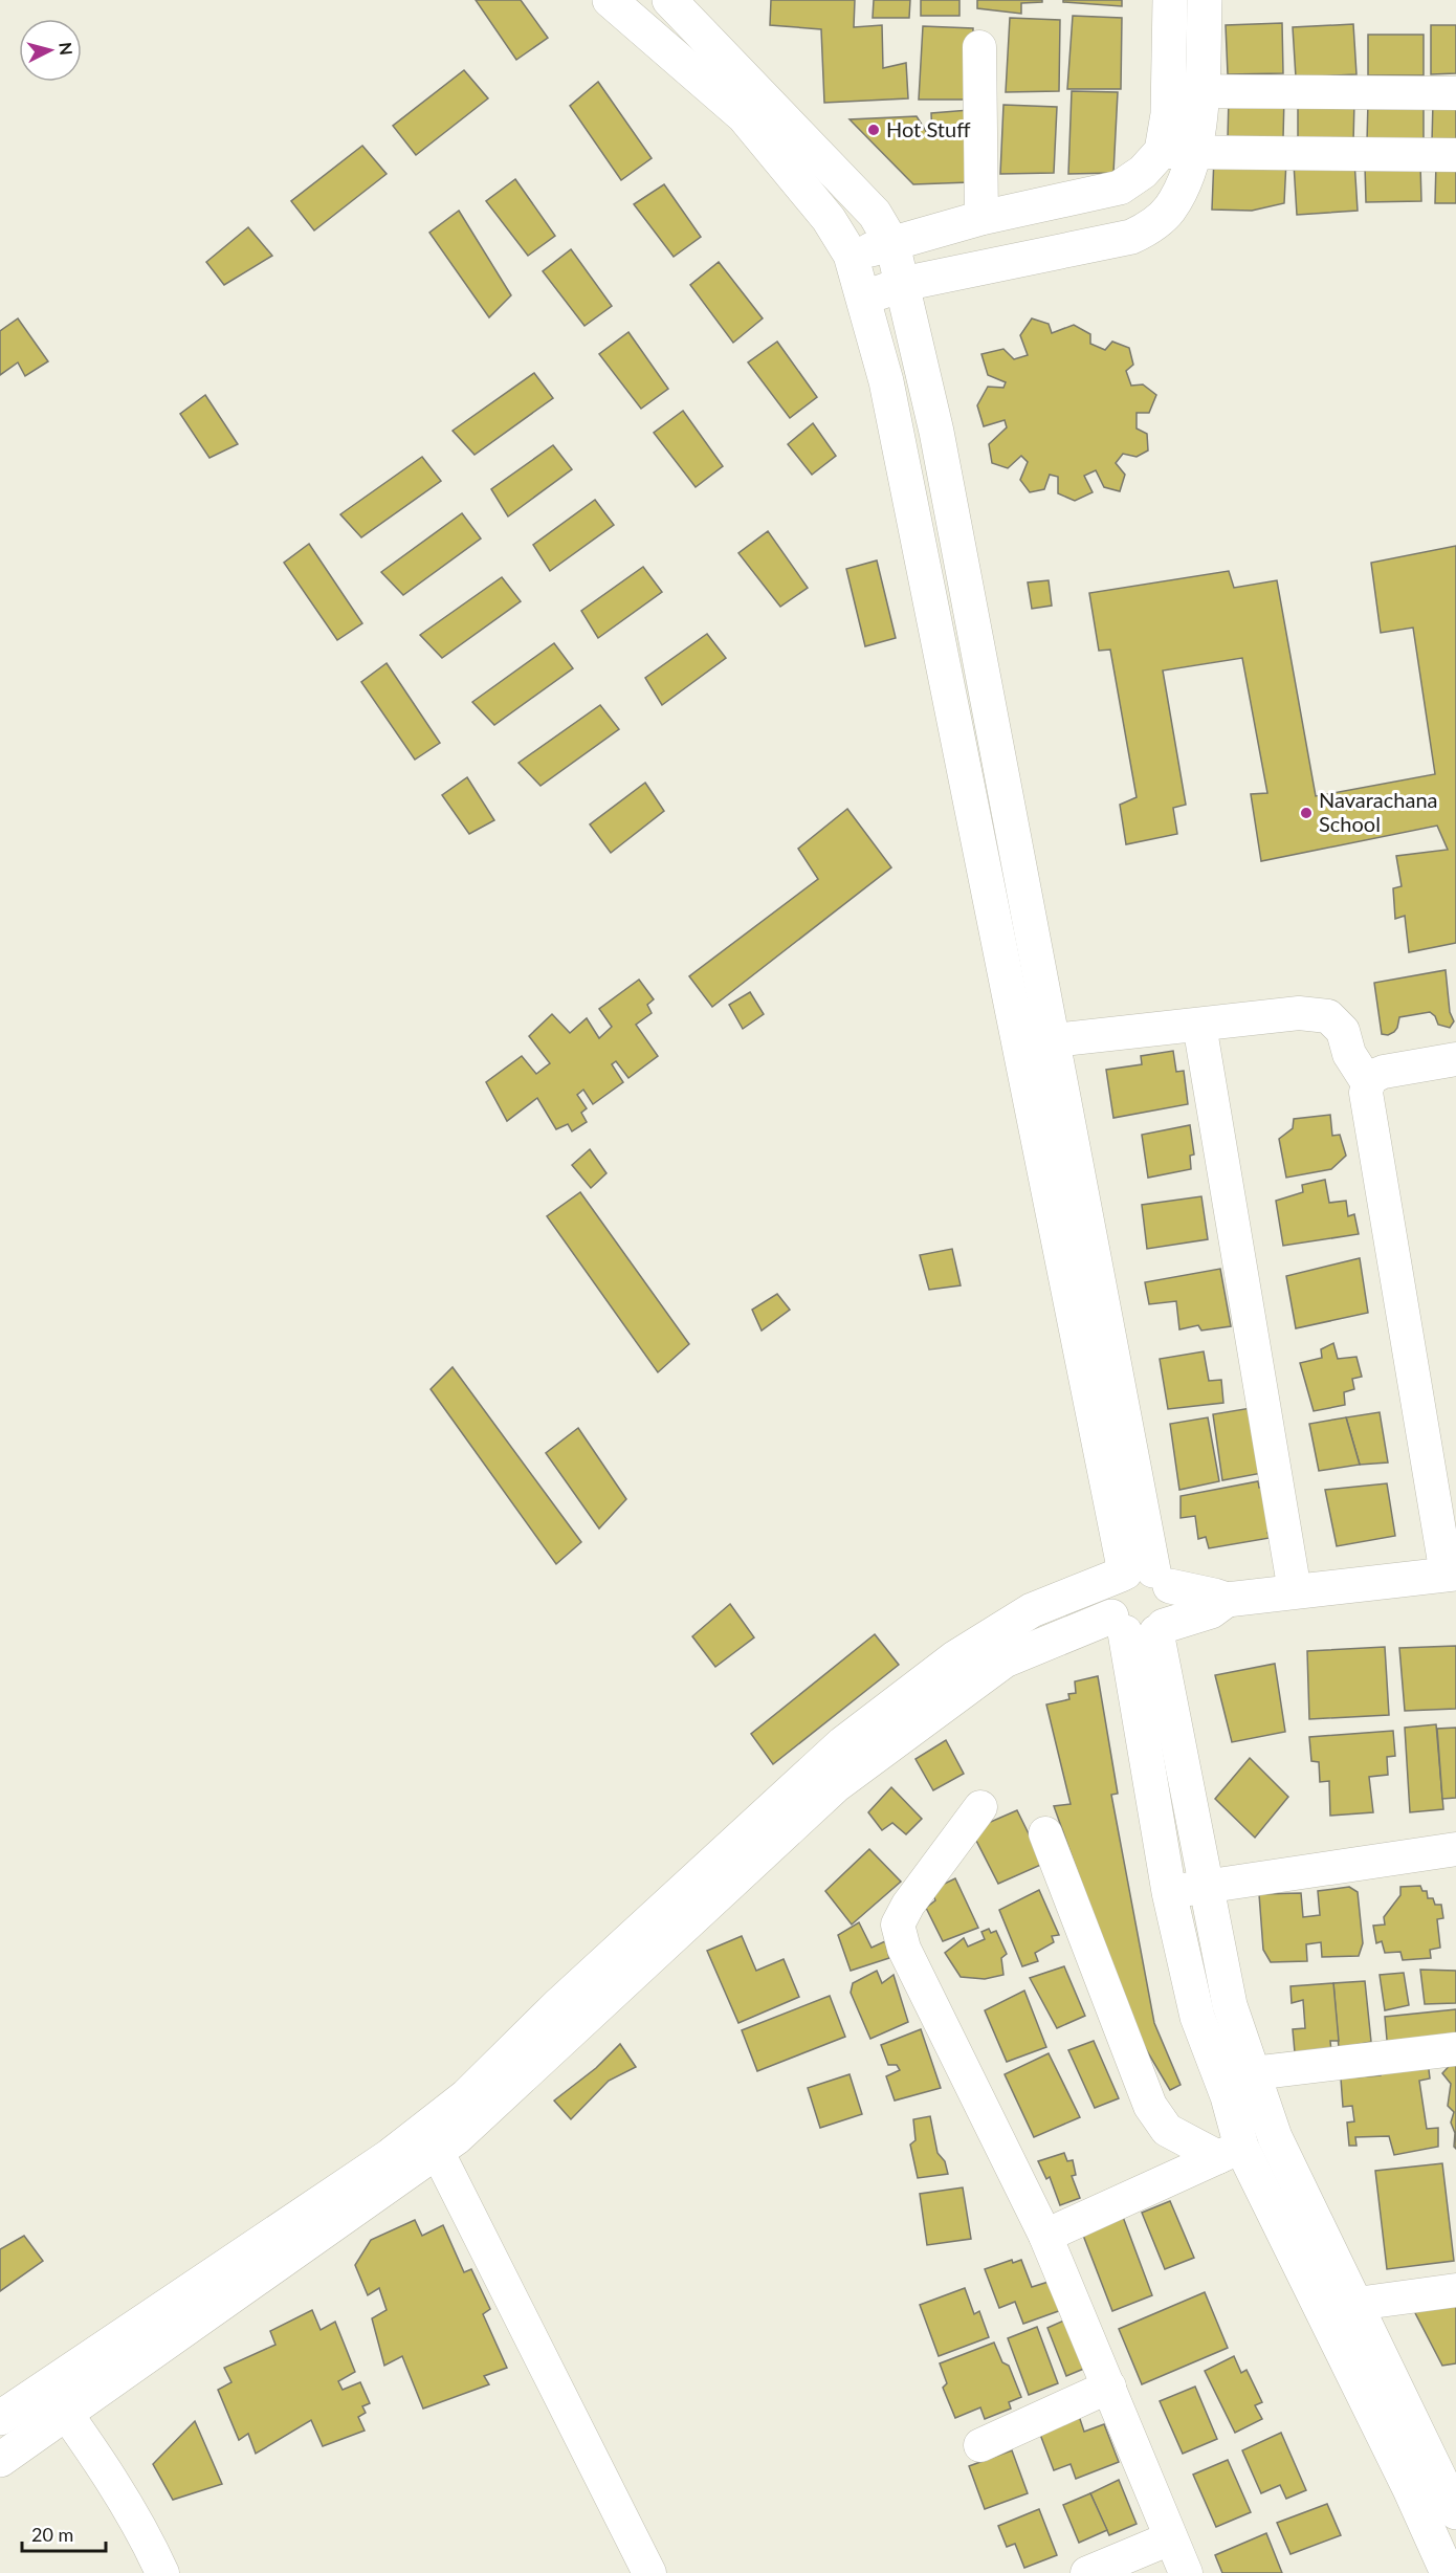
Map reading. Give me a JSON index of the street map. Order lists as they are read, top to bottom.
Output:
{
  "places": ["Hot Stuff", "Navarachana School"],
  "scale_bar": "20 m",
  "north": "right"
}
